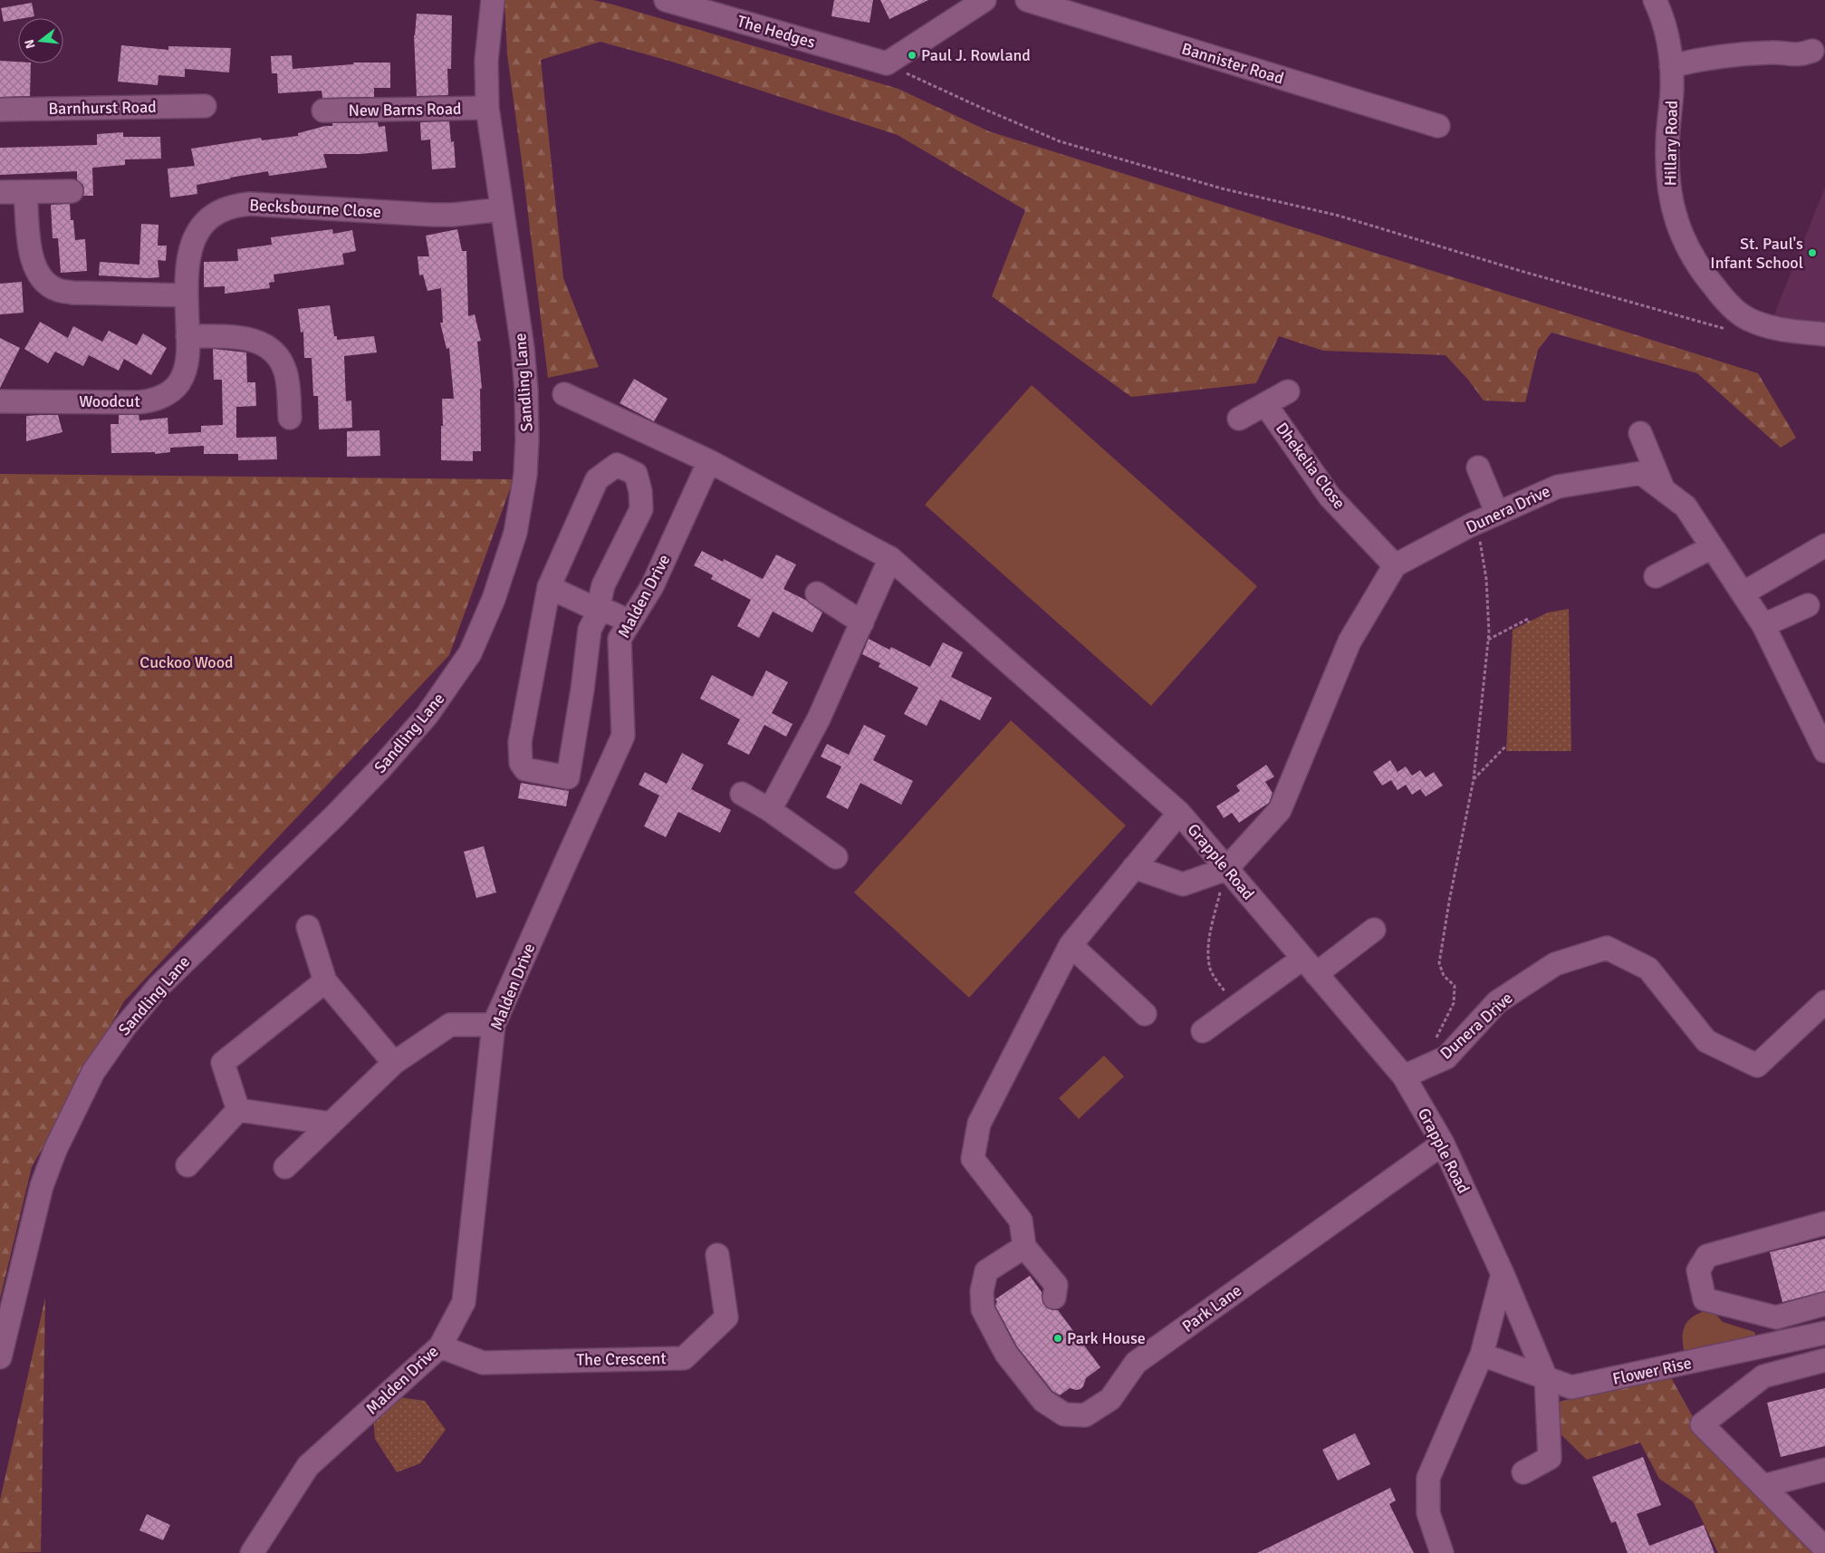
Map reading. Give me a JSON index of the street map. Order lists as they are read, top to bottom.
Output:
{
  "streets": {
    "street": [
      "The Hedges",
      "Bannister Road",
      "Barnhurst Road",
      "New Barns Road",
      "Hillary Road",
      "Becksbourne Close",
      "Sandling Lane",
      "Woodcut",
      "Dhekelia Close",
      "Dunera Drive",
      "Malden Drive",
      "Grapple Road",
      "Park Lane",
      "The Crescent",
      "Flower Rise"
    ]
  },
  "crossings": [
    ["New Barns Road", "Sandling Lane"],
    ["Becksbourne Close", "Sandling Lane"],
    ["Becksbourne Close", "Woodcut"],
    ["Dhekelia Close", "Dunera Drive"],
    ["Dunera Drive", "Grapple Road"],
    ["Malden Drive", "Grapple Road"],
    ["Malden Drive", "The Crescent"],
    ["Grapple Road", "Park Lane"],
    ["Grapple Road", "Flower Rise"]
  ],
  "parks": ["Cuckoo Wood"],
  "places": ["Paul J. Rowland", "St. Paul's Infant School", "Park House"],
  "north": "left"
}
